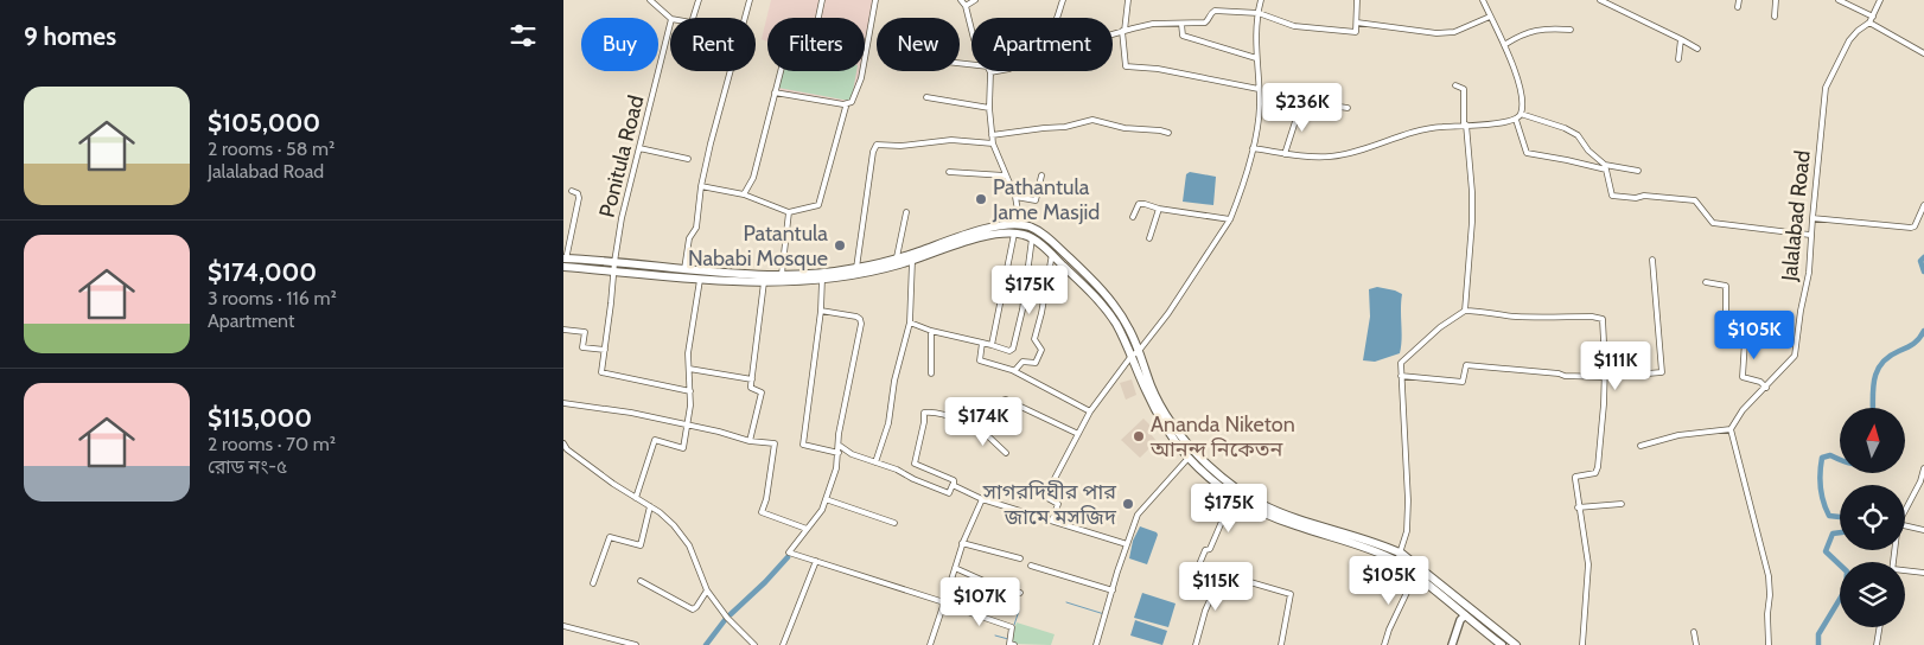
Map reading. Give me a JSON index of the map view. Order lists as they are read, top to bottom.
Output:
{
  "streets": {
    "street": ["Ponitula Road", "Jalalabad Road"]
  },
  "places": [
    "Pathantula Jame Masjid",
    "Patantula Nababi Mosque",
    "Ananda Niketon আনন্দ নিকেতন",
    "সাগরদিঘীর পার জামে মসজিদ"
  ],
  "north": "top",
  "page": {
    "heading": "9 homes",
    "chip": [
      "Buy",
      "Rent",
      "Filters",
      "New",
      "Apartment"
    ],
    "list": [
      {
        "name": "$105,000",
        "note": "2 rooms · 58 m² · Jalalabad Road"
      },
      {
        "name": "$174,000",
        "note": "3 rooms · 116 m² · Apartment"
      },
      {
        "name": "$115,000",
        "note": "2 rooms · 70 m² · রোড নং-৫"
      }
    ],
    "price": [
      "$236K",
      "$175K",
      "$105K",
      "$111K",
      "$174K",
      "$175K",
      "$105K",
      "$115K",
      "$107K"
    ]
  }
}
